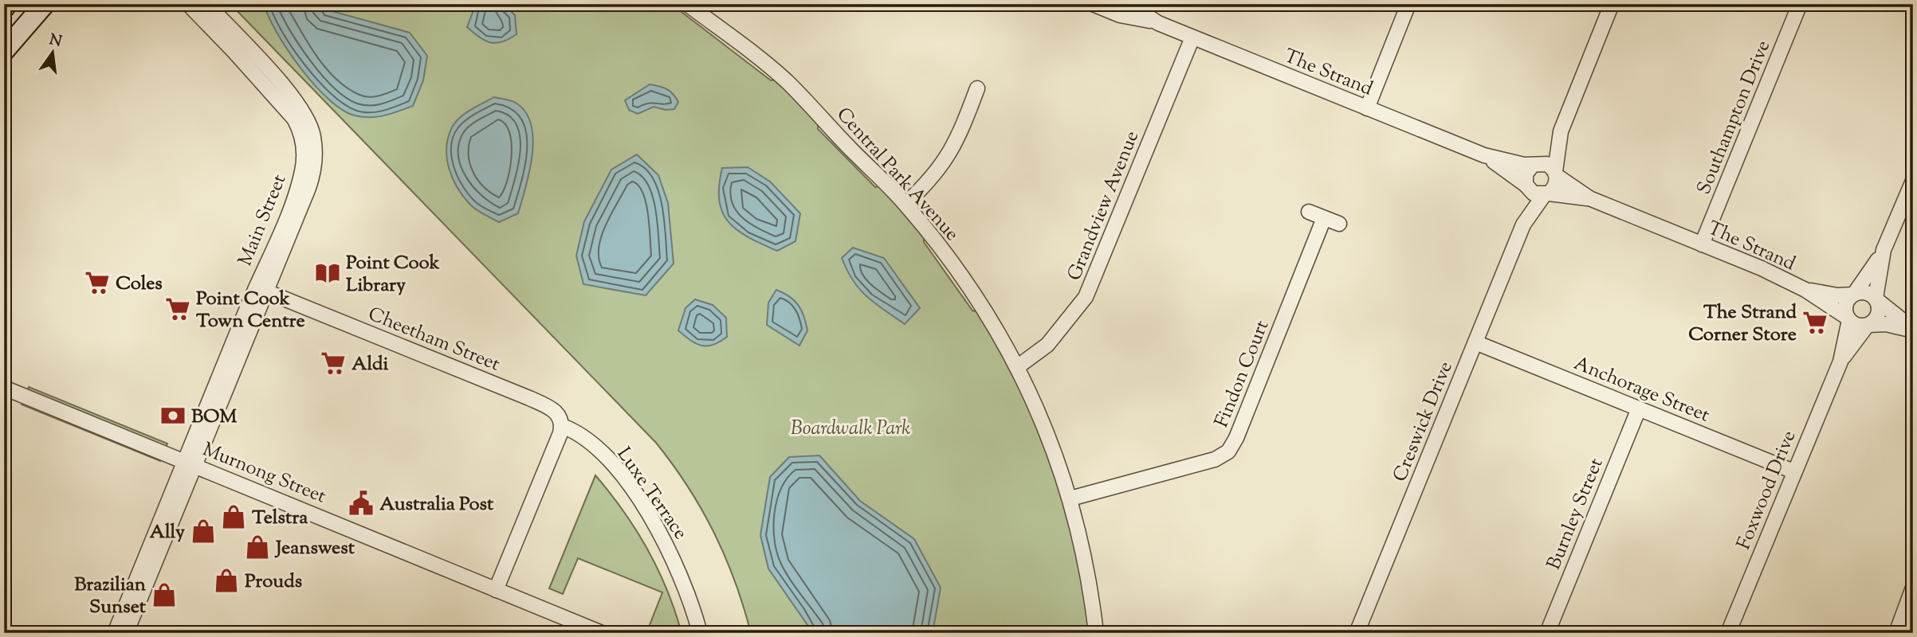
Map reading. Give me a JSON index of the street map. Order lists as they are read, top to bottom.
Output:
{
  "streets": {
    "street": [
      "The Strand",
      "Southampton Drive",
      "Central Park Avenue",
      "Grandview Avenue",
      "Main Street",
      "Cheetham Street",
      "Findon Court",
      "Anchorage Street",
      "Creswick Drive",
      "Murnong Street",
      "Foxwood Drive",
      "Luxe Terrace",
      "Burnley Street"
    ]
  },
  "crossings": [
    ["The Strand", "Southampton Drive"],
    ["The Strand", "Grandview Avenue"],
    ["The Strand", "Creswick Drive"],
    ["The Strand", "Foxwood Drive"],
    ["Central Park Avenue", "Grandview Avenue"],
    ["Central Park Avenue", "Findon Court"],
    ["Main Street", "Cheetham Street"],
    ["Main Street", "Murnong Street"],
    ["Cheetham Street", "Luxe Terrace"],
    ["Anchorage Street", "Creswick Drive"],
    ["Anchorage Street", "Foxwood Drive"],
    ["Anchorage Street", "Burnley Street"]
  ],
  "parks": ["Boardwalk Park"],
  "places": {
    "library": ["Point Cook Library"],
    "supermarket": [
      "Coles",
      "Point Cook Town Centre",
      "The Strand Corner Store",
      "Aldi"
    ],
    "bank": ["BOM"],
    "public building": ["Australia Post"],
    "shop": [
      "Telstra",
      "Ally",
      "Jeanswest",
      "Prouds",
      "Brazilian Sunset"
    ]
  },
  "north": "top"
}
